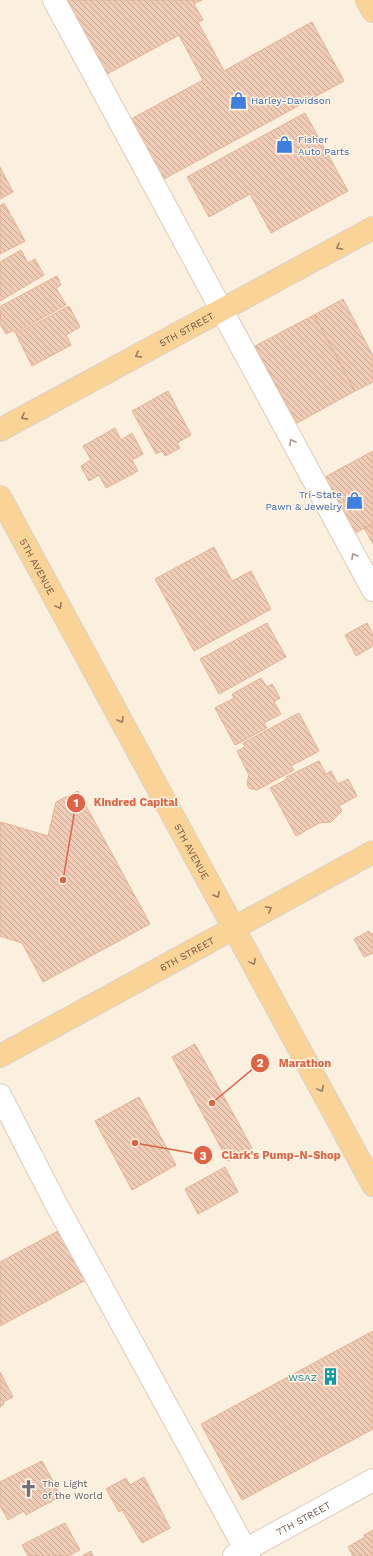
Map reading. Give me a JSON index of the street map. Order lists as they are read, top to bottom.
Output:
{
  "streets": {
    "main road": ["5TH STREET", "5TH AVENUE", "6TH STREET"],
    "street": ["7TH STREET"]
  },
  "crossings": [
    ["5TH AVENUE", "6TH STREET"]
  ],
  "one_way": ["5TH STREET", "5TH AVENUE", "6TH STREET"],
  "places": {
    "shop": ["Harley-Davidson", "Fisher Auto Parts", "Tri-State Pawn & Jewelry"],
    "other": ["Kindred Capital", "Marathon", "Clark's Pump-N-Shop"],
    "building": ["WSAZ"],
    "church": ["The Light of the World"]
  }
}
